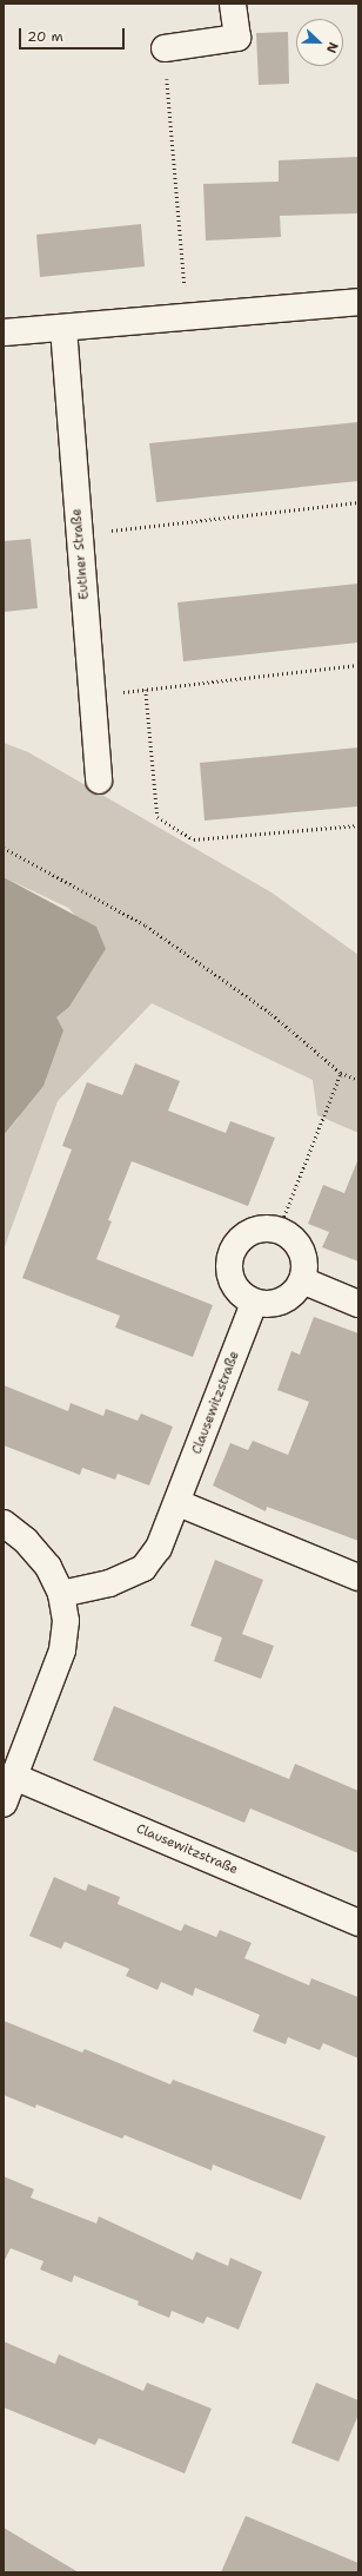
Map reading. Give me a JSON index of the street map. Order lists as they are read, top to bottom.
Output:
{
  "streets": {
    "street": ["Eutiner Straße", "Clausewitzstraße"]
  },
  "scale_bar": "20 m",
  "north": "right"
}
